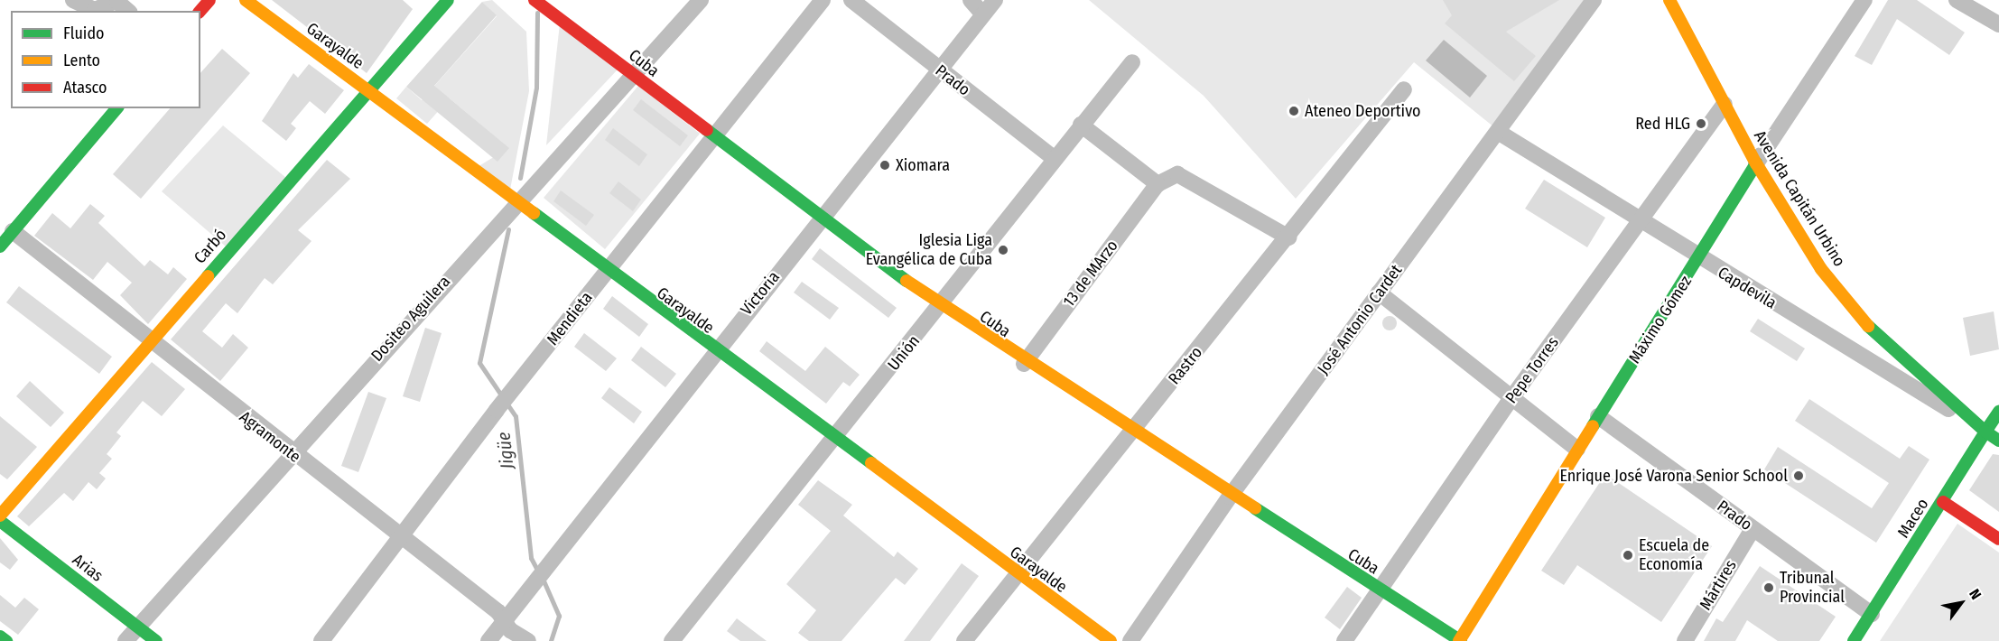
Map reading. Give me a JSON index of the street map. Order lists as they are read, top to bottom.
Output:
{
  "streets": {
    "street": [
      "Garayalde",
      "Cuba",
      "Prado",
      "Avenida Capitán Urbino",
      "Carbó",
      "13 de MArzo",
      "Capdevila",
      "Victoria",
      "Dositeo Aguilera",
      "Mendieta",
      "José Antonio Cardet",
      "Máximo Gómez",
      "Unión",
      "Rastro",
      "Pepe Torres",
      "Agramonte",
      "Maceo",
      "Arias",
      "Mártires"
    ]
  },
  "crossings": [
    ["Garayalde", "Carbó"],
    ["Garayalde", "Victoria"],
    ["Garayalde", "Dositeo Aguilera"],
    ["Garayalde", "Mendieta"],
    ["Garayalde", "Unión"],
    ["Garayalde", "Rastro"],
    ["Cuba", "13 de MArzo"],
    ["Cuba", "Victoria"],
    ["Cuba", "Dositeo Aguilera"],
    ["Cuba", "Mendieta"],
    ["Cuba", "José Antonio Cardet"],
    ["Cuba", "Máximo Gómez"],
    ["Cuba", "Unión"],
    ["Cuba", "Rastro"],
    ["Cuba", "Pepe Torres"],
    ["Prado", "Victoria"],
    ["Prado", "Máximo Gómez"],
    ["Prado", "Unión"],
    ["Prado", "Maceo"],
    ["Prado", "Mártires"],
    ["Avenida Capitán Urbino", "Capdevila"],
    ["Avenida Capitán Urbino", "Máximo Gómez"],
    ["Avenida Capitán Urbino", "Pepe Torres"],
    ["Avenida Capitán Urbino", "Maceo"],
    ["Carbó", "Agramonte"],
    ["Capdevila", "José Antonio Cardet"],
    ["Capdevila", "Máximo Gómez"],
    ["Capdevila", "Pepe Torres"],
    ["Capdevila", "Maceo"],
    ["Victoria", "Agramonte"],
    ["Dositeo Aguilera", "Agramonte"],
    ["Dositeo Aguilera", "Arias"],
    ["Mendieta", "Agramonte"]
  ],
  "water": ["Jigüe"],
  "places": [
    "Ateneo Deportivo",
    "Red HLG",
    "Xiomara",
    "Iglesia Liga Evangélica de Cuba",
    "Enrique José Varona Senior School",
    "Escuela de Economía",
    "Tribunal Provincial"
  ],
  "legend": ["Fluido", "Lento", "Atasco"],
  "north": "top right"
}
